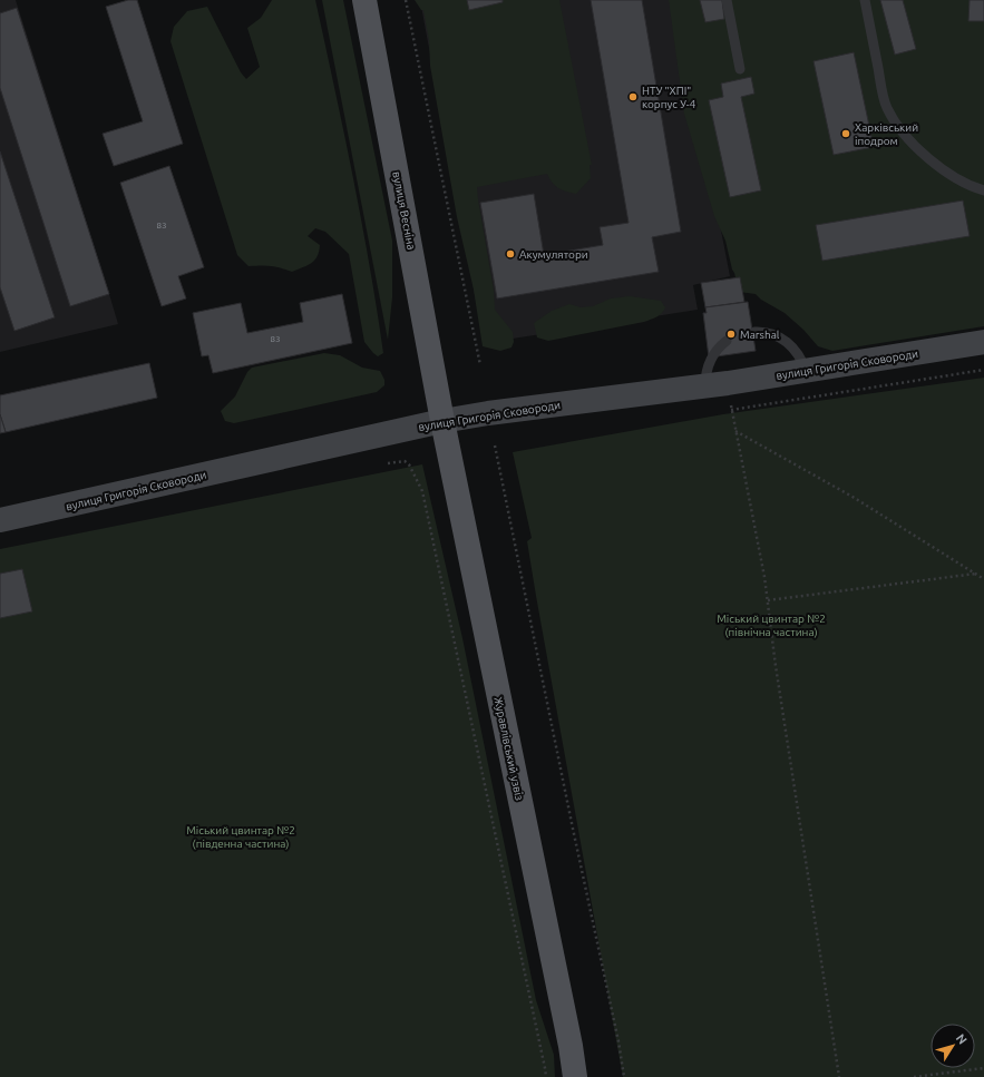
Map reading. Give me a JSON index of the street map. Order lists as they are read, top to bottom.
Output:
{
  "streets": {
    "main road": ["вулиця Весніна", "Журавлівський узвіз"],
    "street": ["вулиця Григорія Сковороди"]
  },
  "crossings": [
    ["вулиця Весніна", "вулиця Григорія Сковороди"],
    ["вулиця Весніна", "Журавлівський узвіз"],
    ["вулиця Григорія Сковороди", "Журавлівський узвіз"]
  ],
  "parks": ["Міський цвинтар №2 (північна частина)", "Міський цвинтар №2 (південна частина)"],
  "places": [
    "НТУ \"ХПІ\" корпус У-4",
    "Харківський іподром",
    "Акумулятори",
    "Marshal"
  ],
  "house_numbers": ["83", "83"],
  "north": "top right"
}
